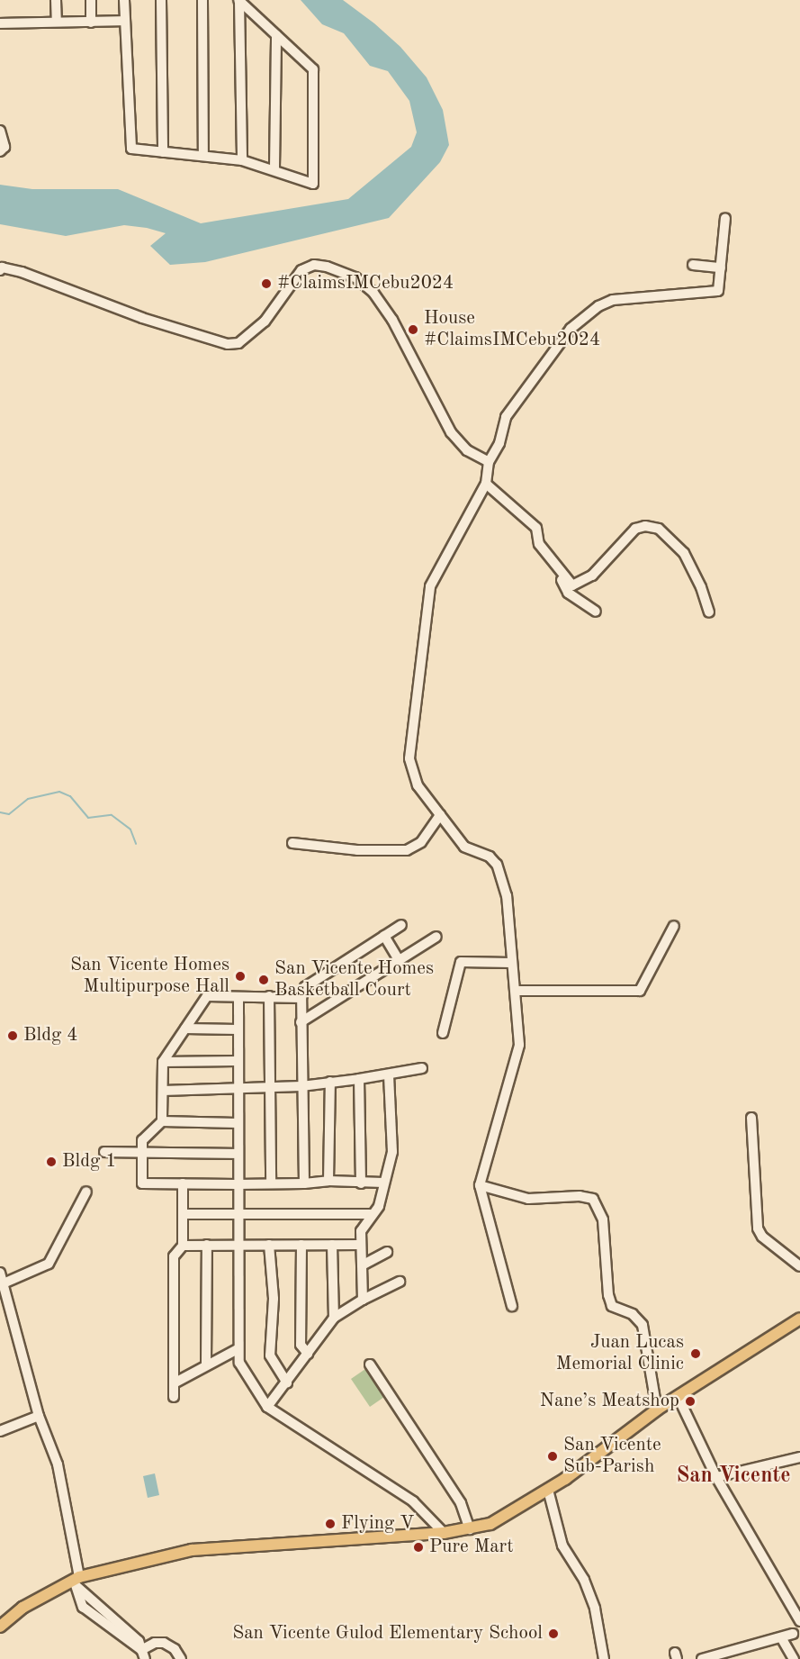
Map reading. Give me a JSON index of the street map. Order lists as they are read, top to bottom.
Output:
{
  "districts": ["San Vicente"],
  "places": [
    "#ClaimsIMCebu2024",
    "House #ClaimsIMCebu2024",
    "San Vicente Homes Multipurpose Hall",
    "San Vicente Homes Basketball Court",
    "Bldg 4",
    "Bldg 1",
    "Juan Lucas Memorial Clinic",
    "Nane’s Meatshop",
    "San Vicente Sub-Parish",
    "Flying V",
    "Pure Mart",
    "San Vicente Gulod Elementary School"
  ]
}
